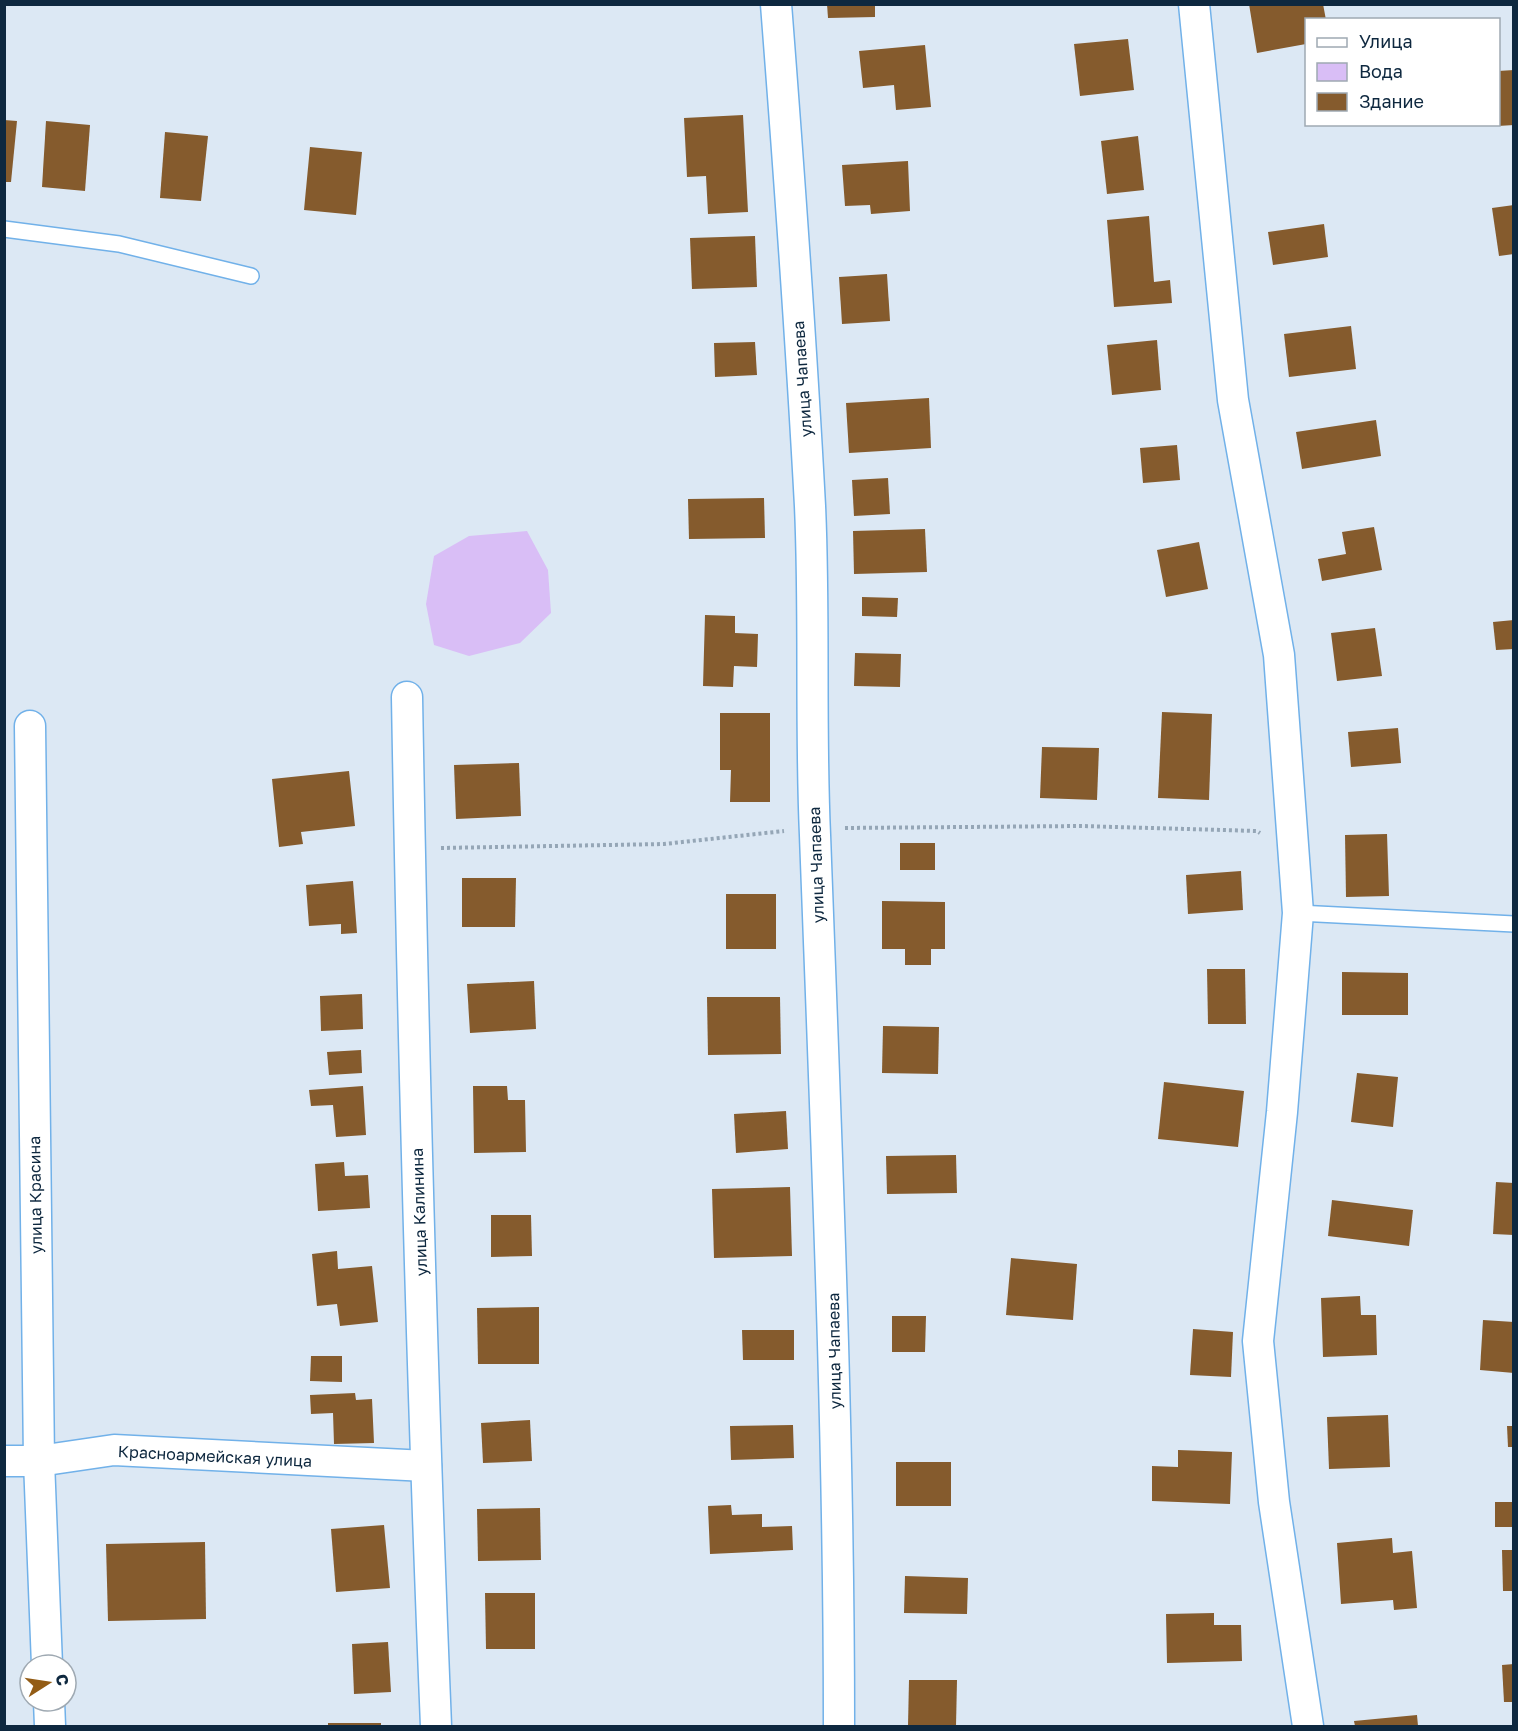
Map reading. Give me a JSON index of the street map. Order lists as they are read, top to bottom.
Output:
{
  "streets": {
    "street": [
      "улица Чапаева",
      "улица Красина",
      "улица Калинина",
      "Красноармейская улица"
    ]
  },
  "crossings": [
    ["улица Красина", "Красноармейская улица"],
    ["улица Калинина", "Красноармейская улица"]
  ],
  "legend": ["Улица", "Вода", "Здание"],
  "north": "right"
}
